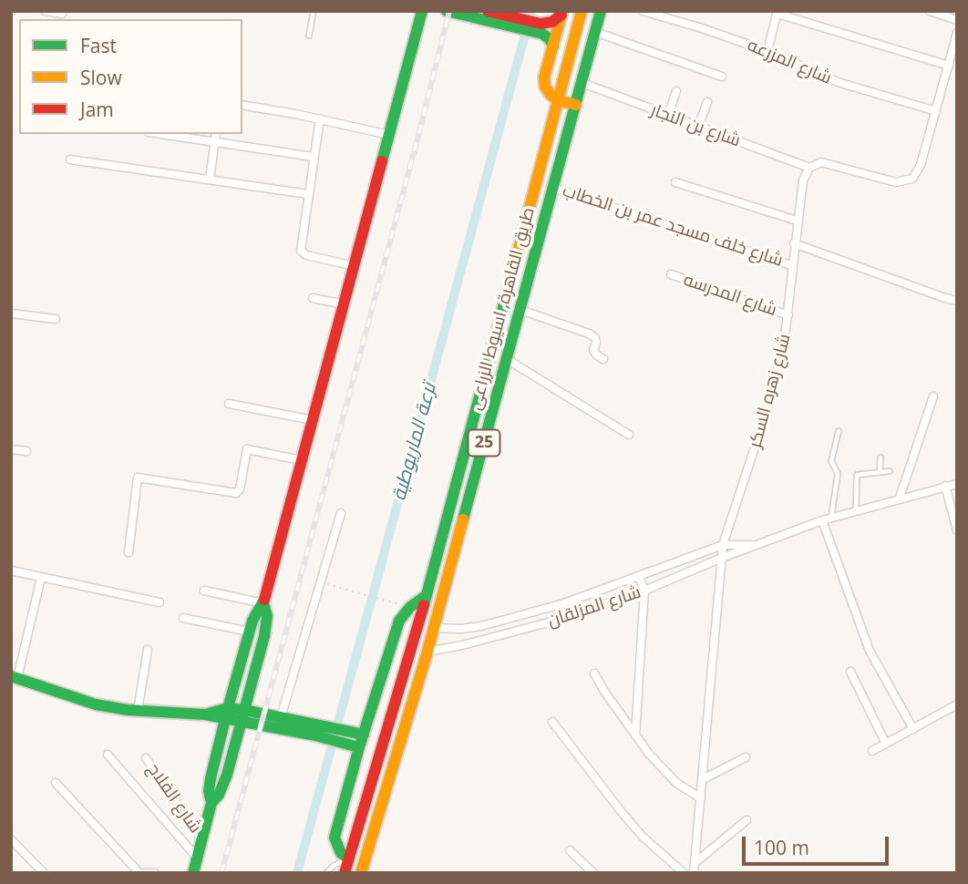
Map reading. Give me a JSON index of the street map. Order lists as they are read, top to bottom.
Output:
{
  "streets": {
    "main road": ["طريق القاهرة, اسيوط الزراعى", "25"],
    "street": [
      "شارع المزرعه",
      "شارع بن النجار",
      "شارع خلف مسجد عمر بن الخطاب",
      "شارع المدرسه",
      "شارع زهره السكر",
      "شارع المزلقان",
      "شارع الفلاح"
    ]
  },
  "crossings": [
    ["شارع بن النجار", "طريق القاهرة, اسيوط الزراعى"],
    ["شارع بن النجار", "شارع زهره السكر"],
    ["شارع خلف مسجد عمر بن الخطاب", "طريق القاهرة, اسيوط الزراعى"],
    ["شارع خلف مسجد عمر بن الخطاب", "شارع زهره السكر"],
    ["شارع المدرسه", "شارع زهره السكر"],
    ["طريق القاهرة, اسيوط الزراعى", "شارع المزلقان"],
    ["شارع زهره السكر", "شارع المزلقان"]
  ],
  "water": ["ترعة الماريوطية"],
  "legend": ["Fast", "Slow", "Jam"],
  "scale_bar": "100 m"
}
